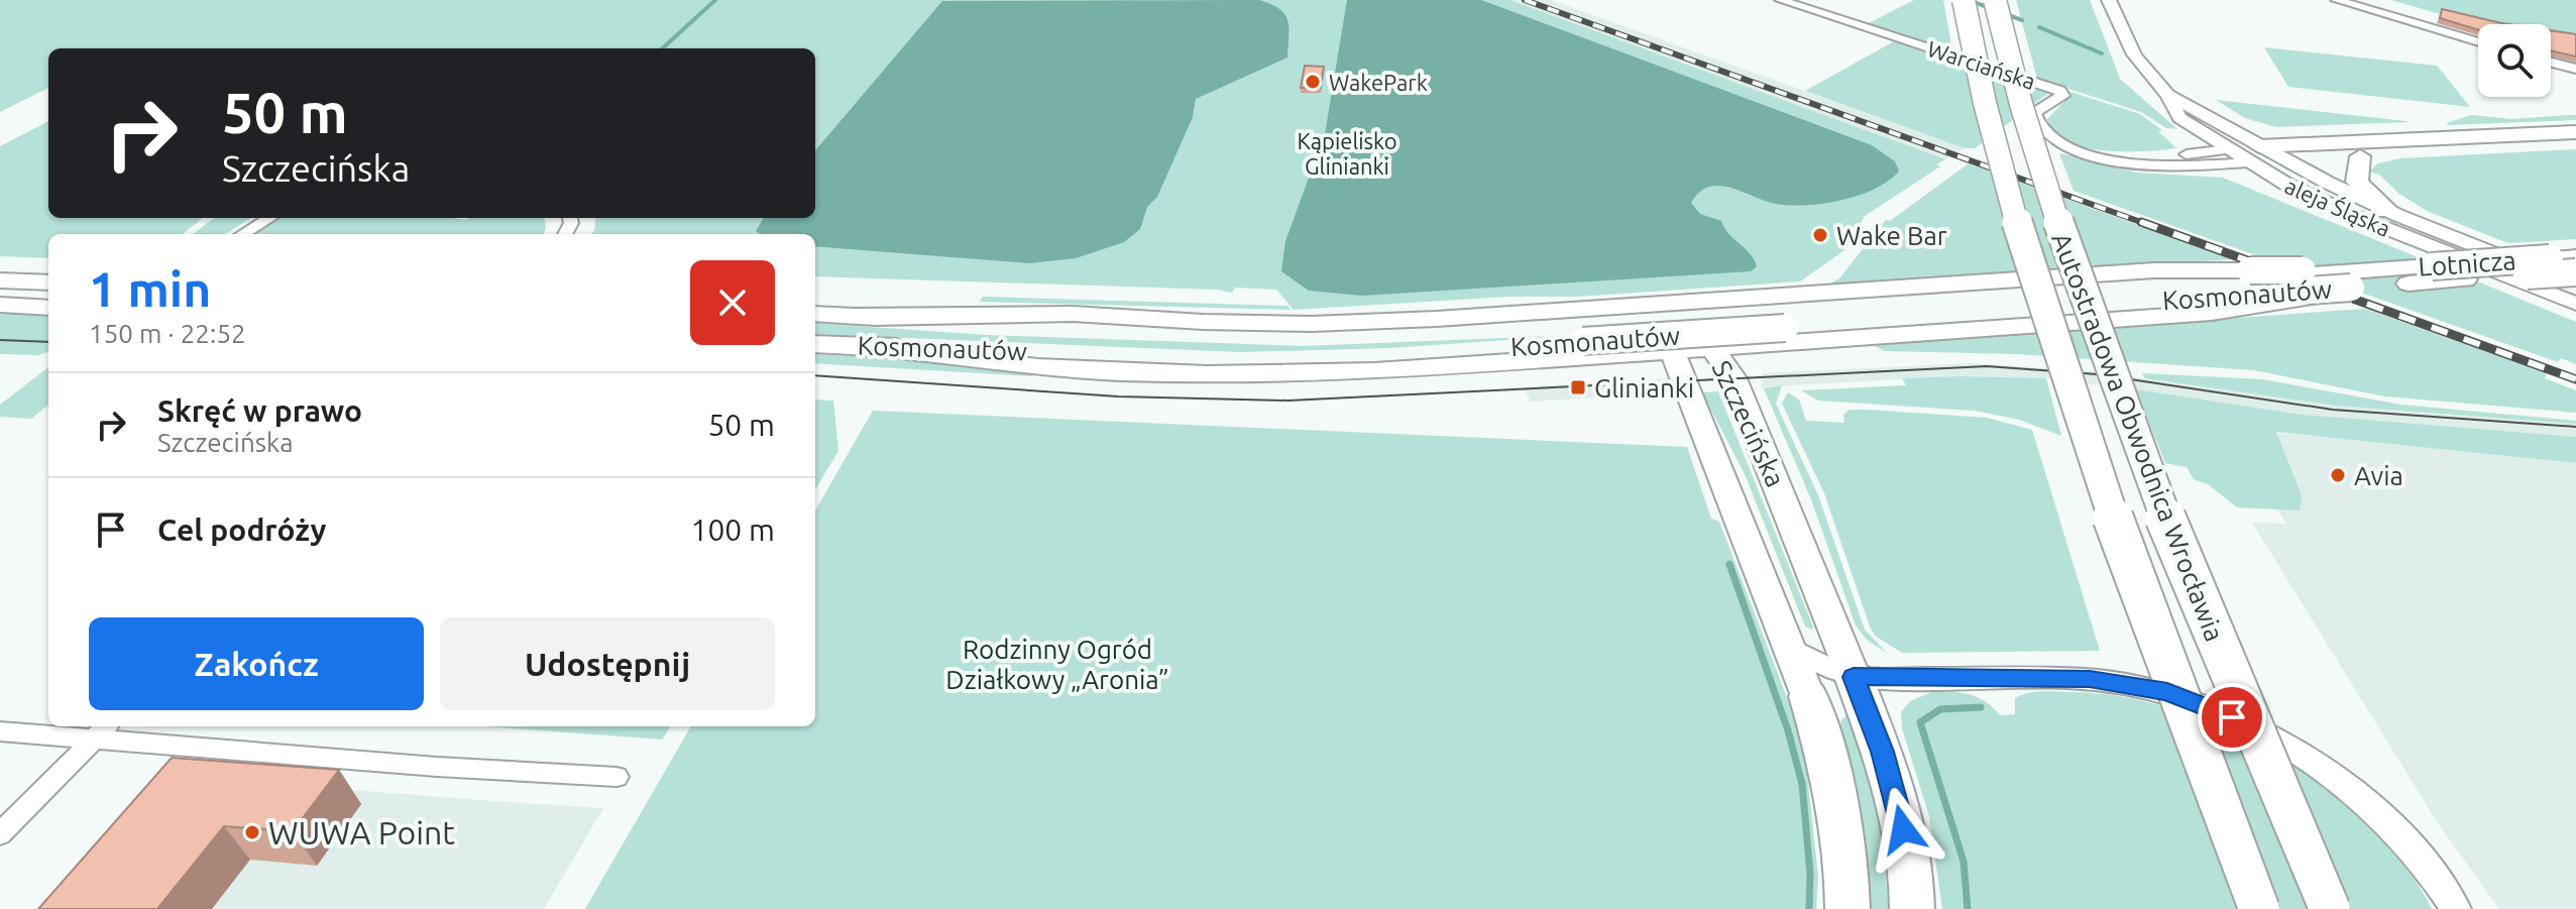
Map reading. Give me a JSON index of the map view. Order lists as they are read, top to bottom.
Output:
{
  "streets": {
    "highway": ["Autostradowa Obwodnica Wrocławia"],
    "main road": ["Lotnicza", "Kosmonautów", "Szczecińska"],
    "street": ["Warciańska", "aleja Śląska"]
  },
  "crossings": [
    ["Warciańska", "aleja Śląska"]
  ],
  "parks": ["Kąpielisko Glinianki", "Rodzinny Ogród Działkowy „Aronia”"],
  "places": {
    "other": [
      "WakePark",
      "Wake Bar",
      "Avia",
      "WUWA Point"
    ],
    "transit": ["Glinianki"]
  },
  "page": {
    "turn": ["50 m", "Szczecińska"],
    "heading": ["1 min", "150 m · 22:52"],
    "list": [
      {
        "name": "Skręć w prawo",
        "note": "Szczecińska",
        "value": "50 m"
      },
      {
        "name": "Cel podróży",
        "value": "100 m"
      }
    ],
    "buttons": ["Zakończ", "Udostępnij"]
  }
}
